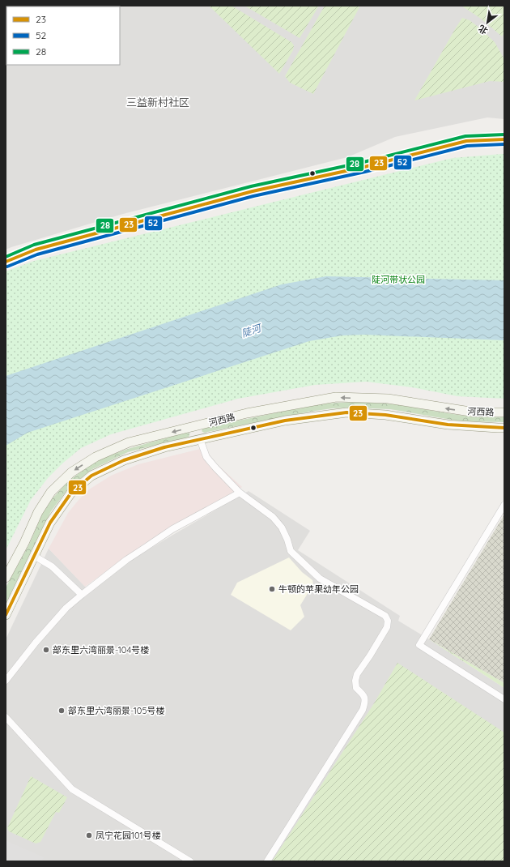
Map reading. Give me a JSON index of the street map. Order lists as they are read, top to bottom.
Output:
{
  "streets": {
    "main road": ["河西路"]
  },
  "districts": ["三益新村社区"],
  "water": ["陡河"],
  "parks": ["陡河带状公园"],
  "places": [
    "牛顿的苹果幼年公园",
    "部东里六湾丽景-104号楼",
    "部东里六湾丽景-105号楼",
    "凤宁花园101号楼"
  ],
  "lines": ["transit line 28", "transit line 23", "transit line 52"],
  "legend": ["23", "52", "28"],
  "north": "bottom left"
}
